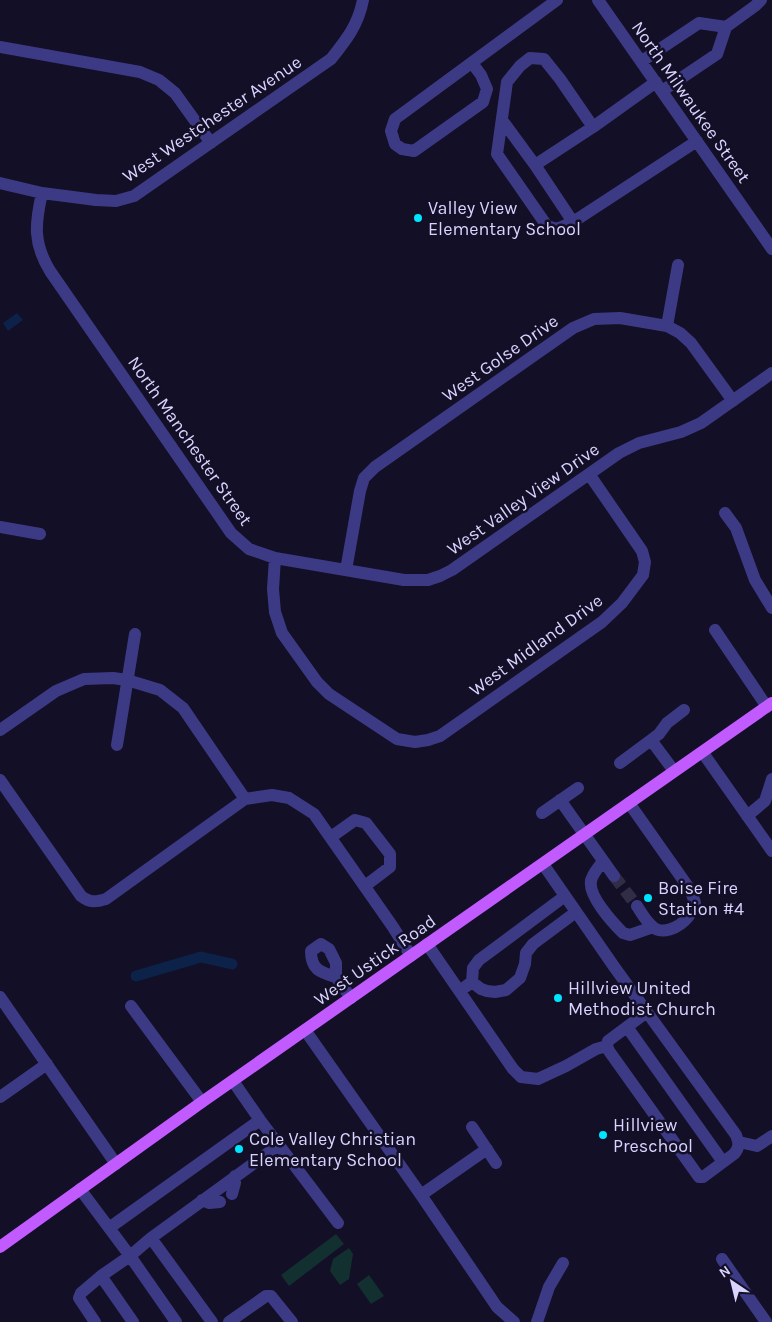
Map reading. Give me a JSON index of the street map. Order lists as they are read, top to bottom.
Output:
{
  "streets": {
    "main road": ["West Ustick Road"],
    "street": [
      "North Milwaukee Street",
      "West Westchester Avenue",
      "West Golse Drive",
      "North Manchester Street",
      "West Valley View Drive",
      "West Midland Drive"
    ]
  },
  "crossings": [
    ["West Westchester Avenue", "North Manchester Street"],
    ["West Golse Drive", "West Valley View Drive"],
    ["North Manchester Street", "West Valley View Drive"],
    ["North Manchester Street", "West Midland Drive"],
    ["West Valley View Drive", "West Midland Drive"]
  ],
  "places": [
    "Valley View Elementary School",
    "Boise Fire Station #4",
    "Hillview United Methodist Church",
    "Hillview Preschool",
    "Cole Valley Christian Elementary School"
  ],
  "north": "top left"
}
